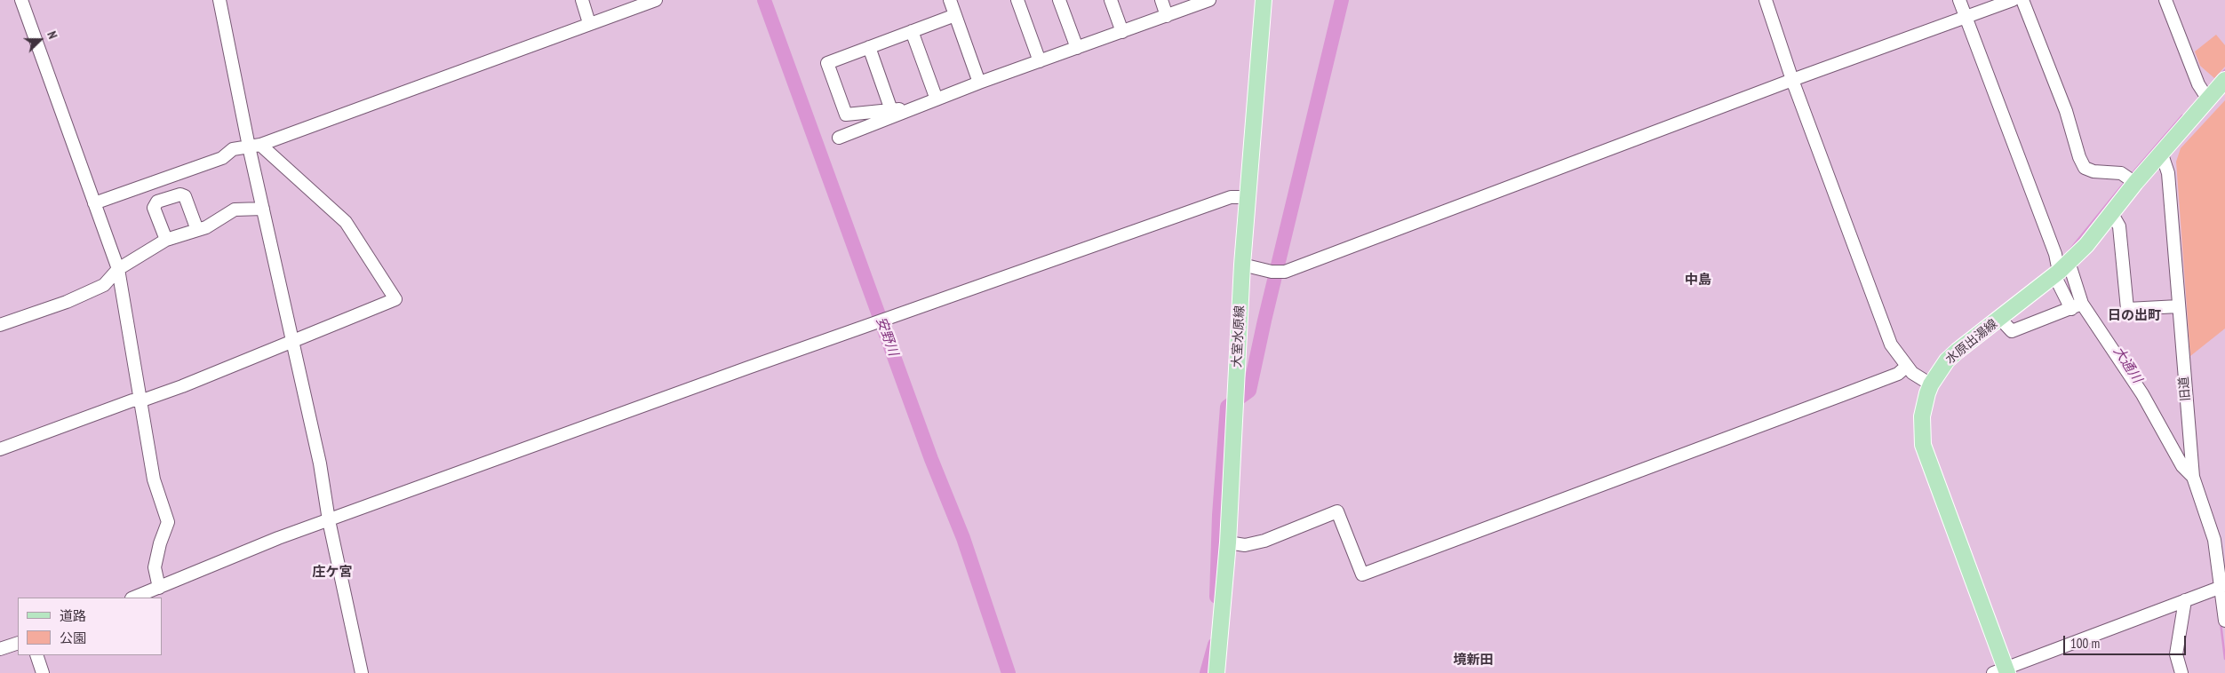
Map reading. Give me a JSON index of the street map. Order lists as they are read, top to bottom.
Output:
{
  "streets": {
    "main road": ["大室水原線", "水原出湯線"],
    "street": ["旧道"]
  },
  "crossings": [
    ["水原出湯線", "旧道"]
  ],
  "districts": [
    "中島",
    "日の出町",
    "庄ケ宮",
    "境新田"
  ],
  "water": ["安野川", "大通川"],
  "legend": ["道路", "公園"],
  "scale_bar": "100 m",
  "north": "right"
}
